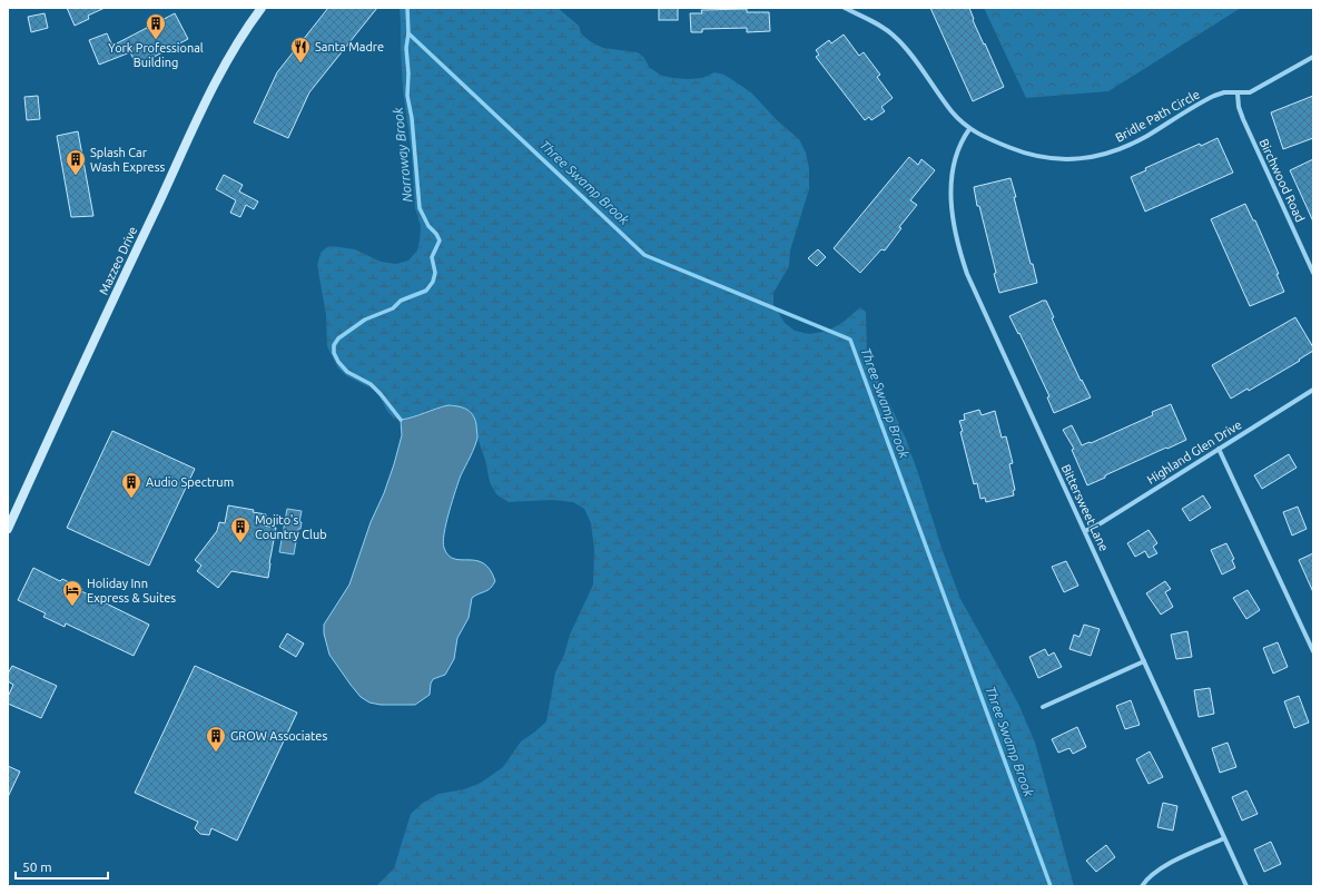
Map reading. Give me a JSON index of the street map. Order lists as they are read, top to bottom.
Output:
{
  "streets": {
    "main road": ["Mazzeo Drive"],
    "street": [
      "Bridle Path Circle",
      "Birchwood Road",
      "Highland Glen Drive",
      "Bittersweet Lane"
    ]
  },
  "crossings": [
    ["Bridle Path Circle", "Birchwood Road"],
    ["Bridle Path Circle", "Bittersweet Lane"],
    ["Highland Glen Drive", "Bittersweet Lane"]
  ],
  "water": ["Norroway Brook", "Three Swamp Brook"],
  "places": {
    "building": [
      "York Professional Building",
      "Splash Car Wash Express",
      "Audio Spectrum",
      "Mojito's Country Club",
      "GROW Associates"
    ],
    "restaurant": ["Santa Madre"],
    "hotel": ["Holiday Inn Express & Suites"]
  },
  "scale_bar": "50 m"
}
